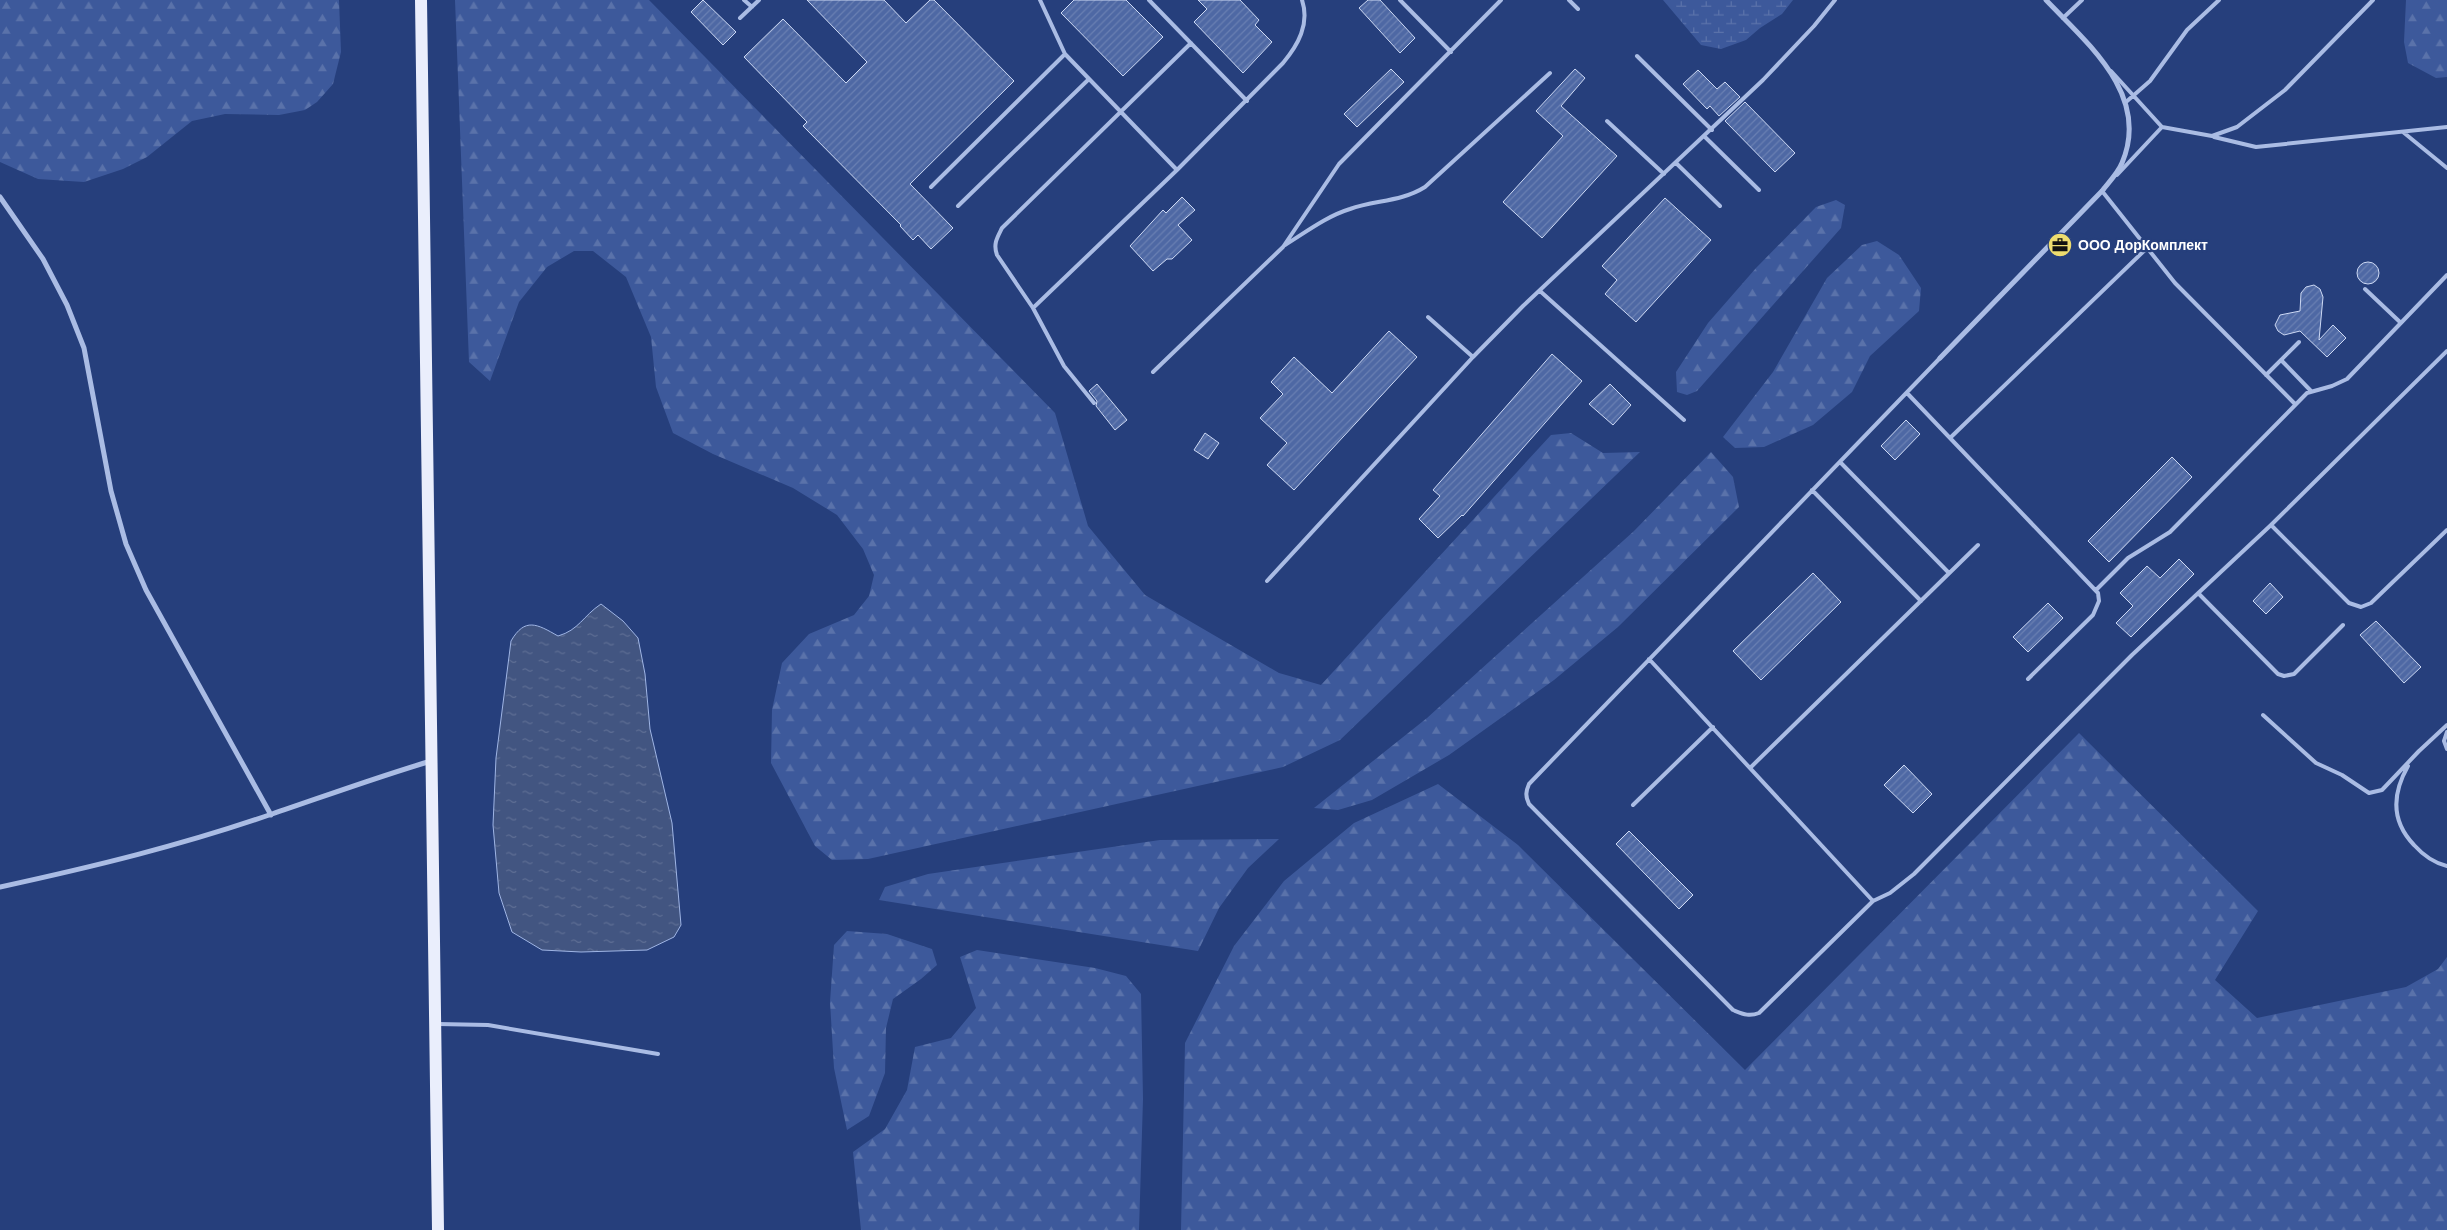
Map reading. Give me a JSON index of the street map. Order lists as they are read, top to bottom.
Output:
{
  "places": {
    "office": ["ООО ДорКомплект"]
  }
}
